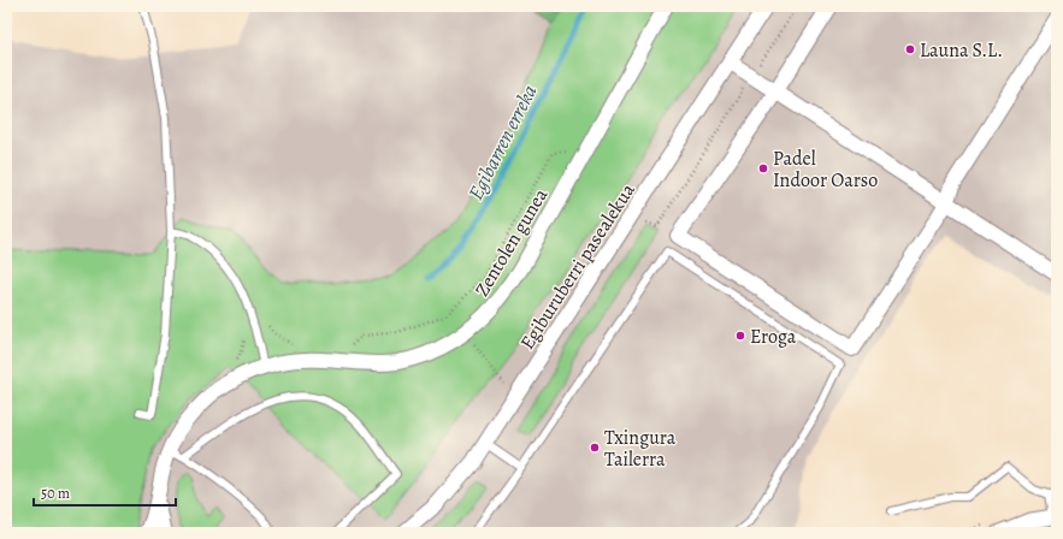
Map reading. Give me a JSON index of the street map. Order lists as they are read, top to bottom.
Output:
{
  "streets": {
    "street": ["Zentolen gunea", "Egiburuberri pasealekua"]
  },
  "water": ["Egibarren erreka"],
  "places": [
    "Launa S.L.",
    "Padel Indoor Oarso",
    "Eroga",
    "Txingura Tailerra"
  ],
  "scale_bar": "50 m"
}
